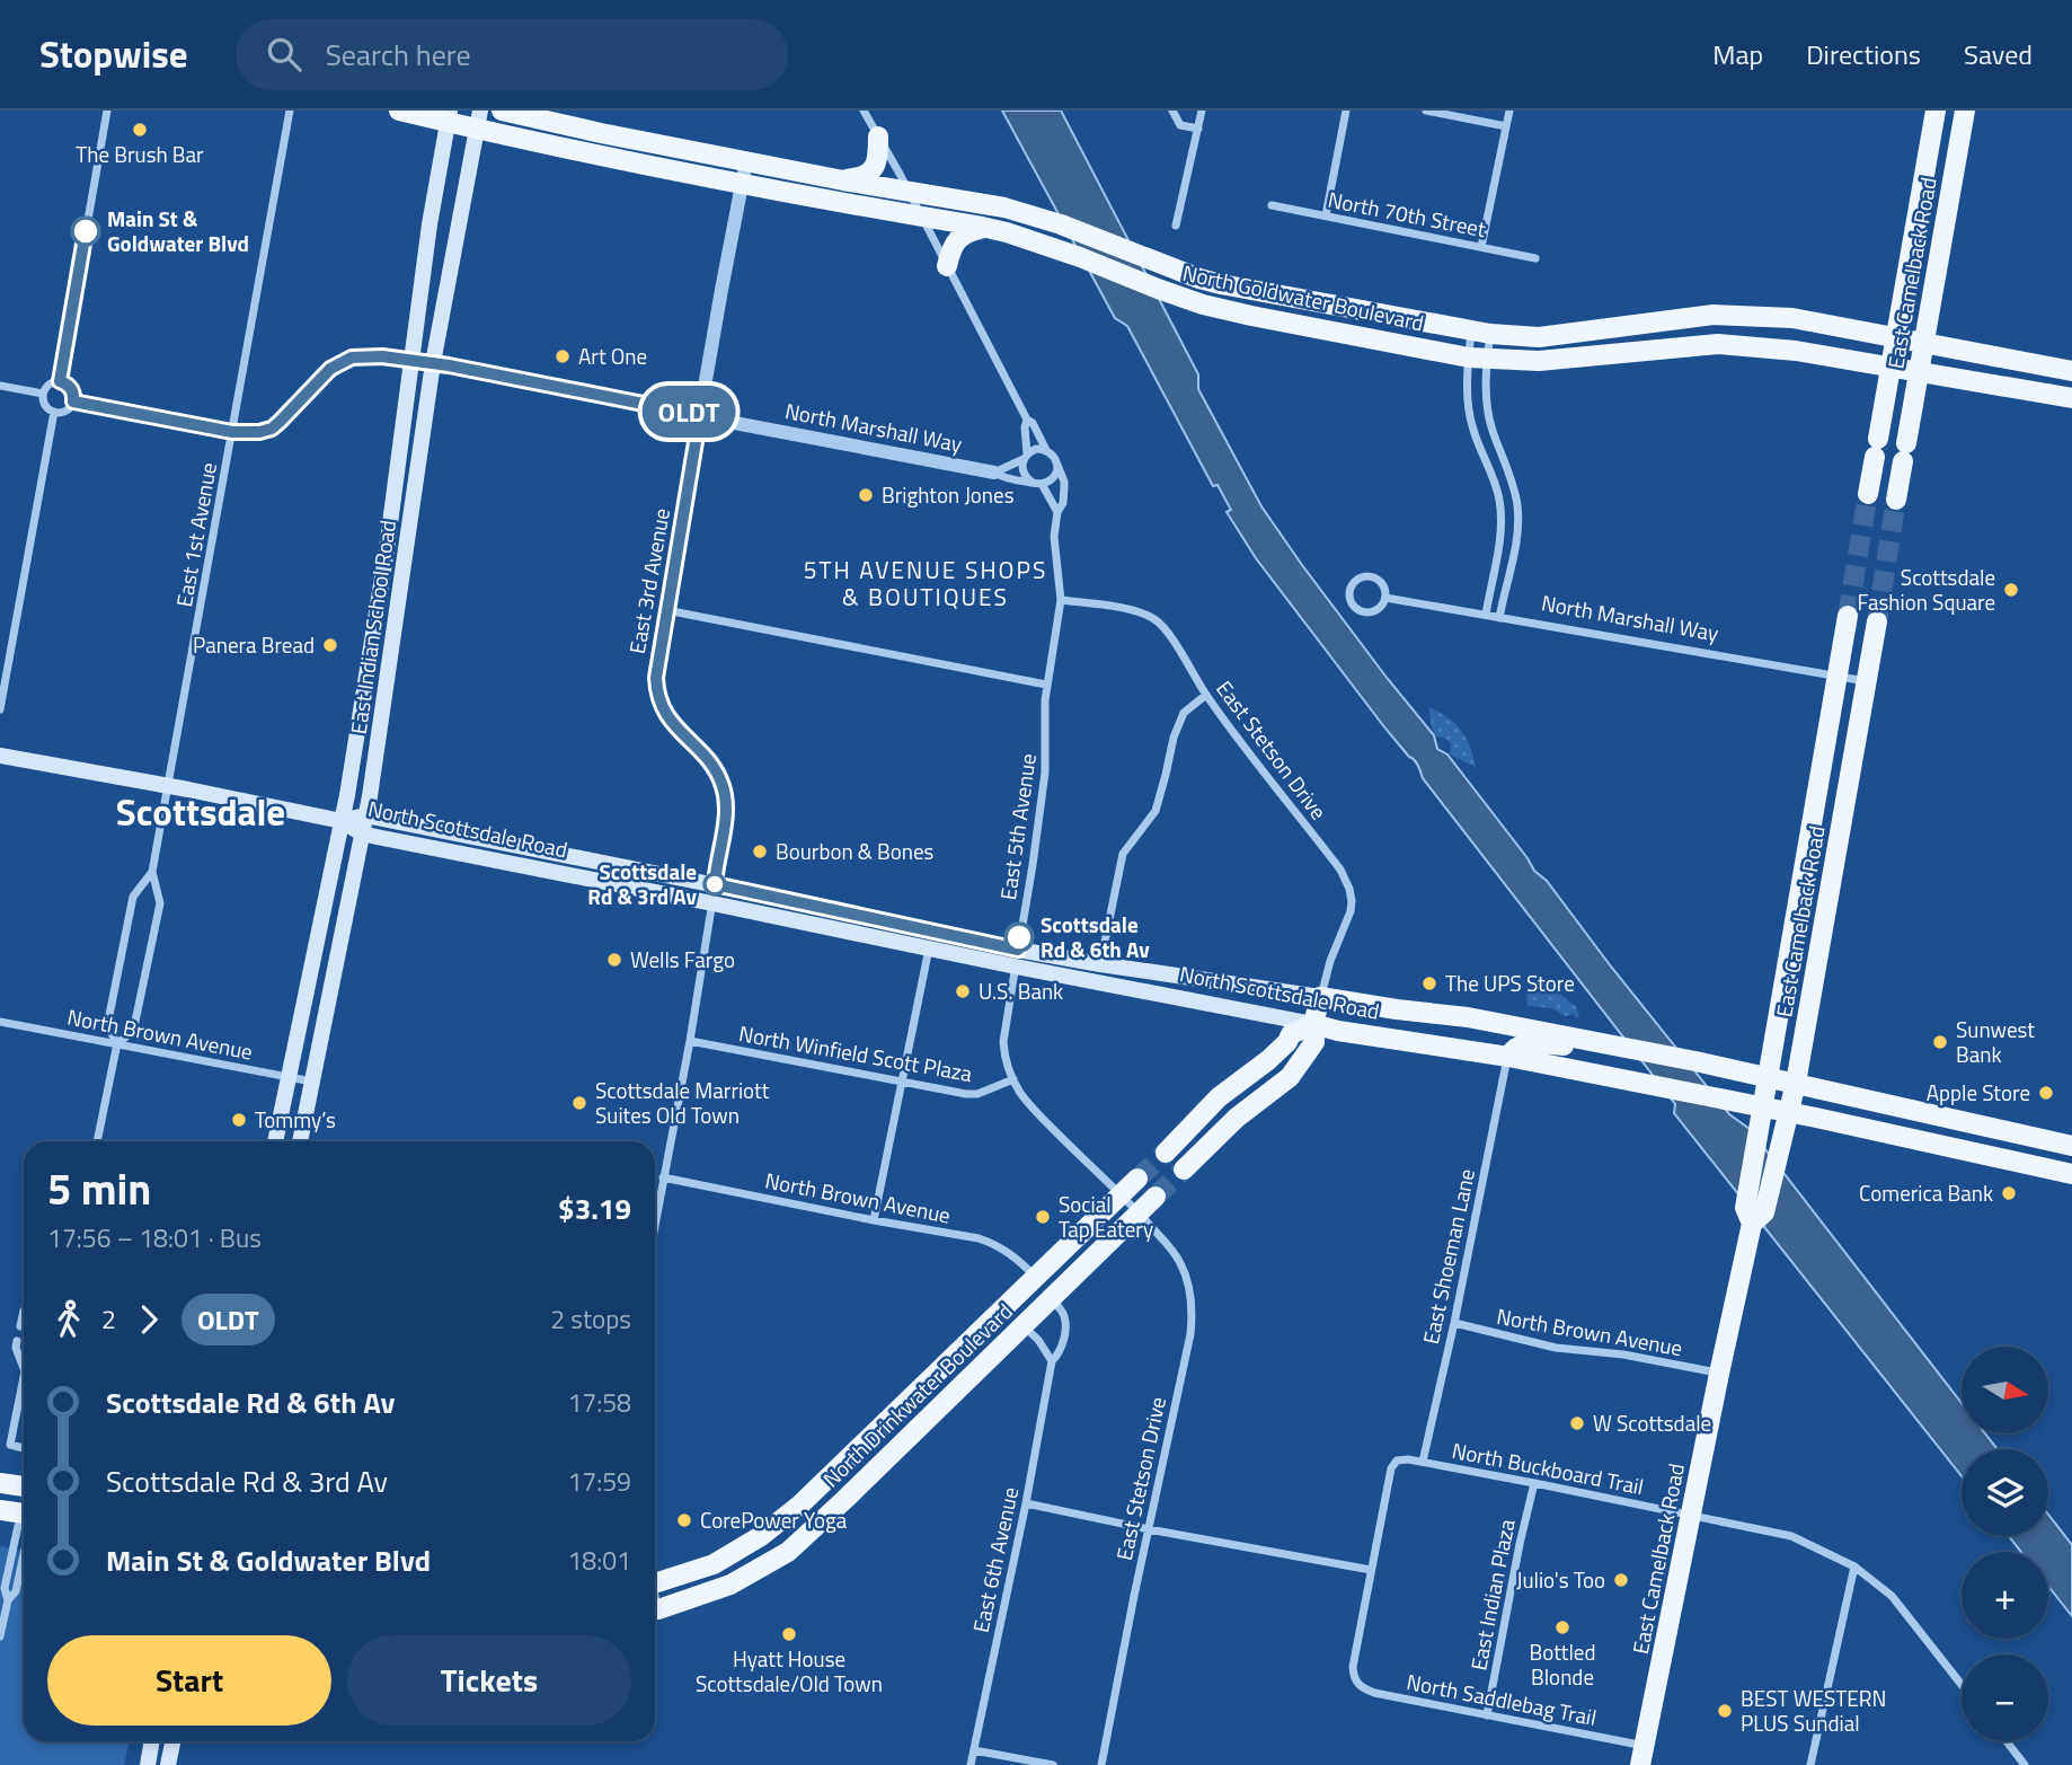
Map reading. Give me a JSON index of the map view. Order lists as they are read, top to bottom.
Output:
{
  "streets": {
    "main road": [
      "East Camelback Road",
      "North Goldwater Boulevard",
      "East Indian School Road",
      "North Scottsdale Road",
      "North Drinkwater Boulevard"
    ],
    "street": [
      "North 70th Street",
      "North Marshall Way",
      "East 1st Avenue",
      "East 3rd Avenue",
      "East Stetson Drive",
      "East 5th Avenue",
      "North Brown Avenue",
      "North Winfield Scott Plaza",
      "East Shoeman Lane",
      "North Buckboard Trail",
      "East 6th Avenue",
      "East Indian Plaza",
      "North Saddlebag Trail"
    ]
  },
  "crossings": [
    ["East Camelback Road", "North Goldwater Boulevard"],
    ["East Camelback Road", "North Marshall Way"],
    ["East Camelback Road", "North Scottsdale Road"],
    ["East Camelback Road", "North Brown Avenue"],
    ["East Camelback Road", "North Buckboard Trail"],
    ["East Camelback Road", "North Saddlebag Trail"],
    ["North Goldwater Boulevard", "East 3rd Avenue"],
    ["North Goldwater Boulevard", "East Indian School Road"],
    ["North Marshall Way", "East 1st Avenue"],
    ["North Marshall Way", "East 3rd Avenue"],
    ["North Marshall Way", "East Indian School Road"],
    ["North Marshall Way", "East 5th Avenue"],
    ["East 1st Avenue", "North Scottsdale Road"],
    ["East 1st Avenue", "North Brown Avenue"],
    ["East 3rd Avenue", "North Scottsdale Road"],
    ["East 3rd Avenue", "North Brown Avenue"],
    ["East 3rd Avenue", "North Winfield Scott Plaza"],
    ["East Indian School Road", "North Scottsdale Road"],
    ["East Indian School Road", "North Brown Avenue"],
    ["East Stetson Drive", "East 5th Avenue"],
    ["East Stetson Drive", "North Scottsdale Road"],
    ["East Stetson Drive", "North Drinkwater Boulevard"],
    ["East 5th Avenue", "North Scottsdale Road"],
    ["East 5th Avenue", "North Winfield Scott Plaza"],
    ["East 5th Avenue", "North Drinkwater Boulevard"],
    ["North Scottsdale Road", "East Shoeman Lane"],
    ["North Brown Avenue", "East Shoeman Lane"],
    ["North Brown Avenue", "North Drinkwater Boulevard"],
    ["East Shoeman Lane", "North Buckboard Trail"],
    ["North Drinkwater Boulevard", "East 6th Avenue"],
    ["North Buckboard Trail", "East Indian Plaza"],
    ["North Buckboard Trail", "North Saddlebag Trail"],
    ["East Indian Plaza", "North Saddlebag Trail"]
  ],
  "districts": ["5TH AVENUE SHOPS & BOUTIQUES", "Scottsdale"],
  "places": [
    "The Brush Bar",
    "Main St & Goldwater Blvd",
    "Art One",
    "Brighton Jones",
    "Scottsdale Fashion Square",
    "Panera Bread",
    "Bourbon & Bones",
    "Scottsdale Rd & 3rd Av",
    "Scottsdale Rd & 6th Av",
    "Wells Fargo",
    "The UPS Store",
    "U.S. Bank",
    "Sunwest Bank",
    "Apple Store",
    "Scottsdale Marriott Suites Old Town",
    "Tommy’s",
    "Comerica Bank",
    "Social Tap Eatery",
    "W Scottsdale",
    "CorePower Yoga",
    "Julio's Too",
    "Bottled Blonde",
    "Hyatt House Scottsdale/Old Town",
    "BEST WESTERN PLUS Sundial"
  ],
  "lines": ["bus line OLDT"],
  "north": "right",
  "page": {
    "header": "Stopwise",
    "search": "Search here",
    "nav": ["Map", "Directions", "Saved"],
    "on_map": "OLDT",
    "heading": ["5 min", "17:56 – 18:01 · Bus", "$3.19"],
    "legs": ["2", "OLDT", "2 stops"],
    "map_buttons": ["+", "−"],
    "list": [
      {
        "name": "Scottsdale Rd & 6th Av",
        "value": "17:58"
      },
      {
        "name": "Scottsdale Rd & 3rd Av",
        "value": "17:59"
      },
      {
        "name": "Main St & Goldwater Blvd",
        "value": "18:01"
      }
    ],
    "buttons": ["Start", "Tickets"]
  }
}
